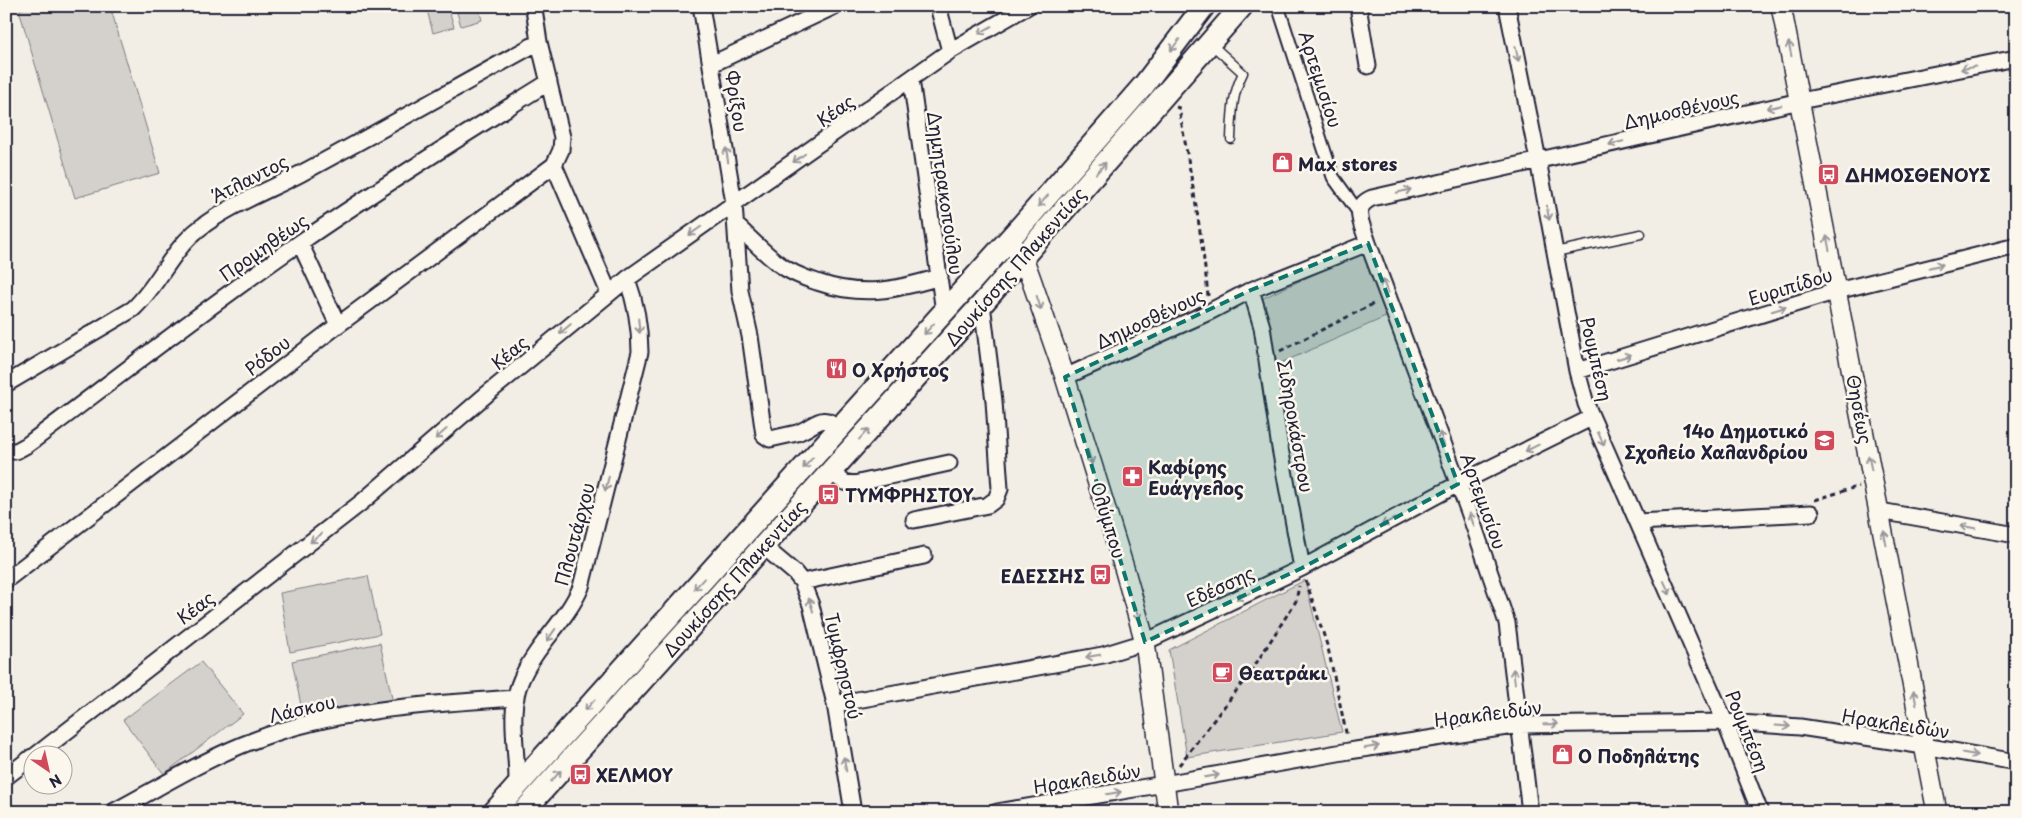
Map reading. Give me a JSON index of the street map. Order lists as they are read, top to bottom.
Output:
{
  "streets": {
    "main road": ["Δουκίσσης Πλακεντίας"],
    "street": [
      "Αρτεμισίου",
      "Φρίξου",
      "Δημοσθένους",
      "Κέας",
      "Άτλαντος",
      "Δημητρακοπούλου",
      "Προμηθέως",
      "Ευριπίδου",
      "Ρόδου",
      "Ρουμπέση",
      "Θησέως",
      "Σιδηροκάστρου",
      "Ολύμπου",
      "Πλουτάρχου",
      "Εδέσσης",
      "Τυμφρηστού",
      "Λάσκου",
      "Ηρακλειδών"
    ]
  },
  "crossings": [
    ["Αρτεμισίου", "Δημοσθένους"],
    ["Αρτεμισίου", "Εδέσσης"],
    ["Αρτεμισίου", "Ηρακλειδών"],
    ["Φρίξου", "Κέας"],
    ["Φρίξου", "Δουκίσσης Πλακεντίας"],
    ["Δημοσθένους", "Ρουμπέση"],
    ["Δημοσθένους", "Θησέως"],
    ["Δημοσθένους", "Σιδηροκάστρου"],
    ["Δημοσθένους", "Ολύμπου"],
    ["Κέας", "Δημητρακοπούλου"],
    ["Κέας", "Πλουτάρχου"],
    ["Δημητρακοπούλου", "Δουκίσσης Πλακεντίας"],
    ["Δουκίσσης Πλακεντίας", "Ολύμπου"],
    ["Δουκίσσης Πλακεντίας", "Πλουτάρχου"],
    ["Δουκίσσης Πλακεντίας", "Τυμφρηστού"],
    ["Ευριπίδου", "Ρουμπέση"],
    ["Ευριπίδου", "Θησέως"],
    ["Ρουμπέση", "Εδέσσης"],
    ["Ρουμπέση", "Ηρακλειδών"],
    ["Θησέως", "Ηρακλειδών"],
    ["Σιδηροκάστρου", "Εδέσσης"],
    ["Ολύμπου", "Εδέσσης"],
    ["Ολύμπου", "Ηρακλειδών"],
    ["Πλουτάρχου", "Λάσκου"],
    ["Εδέσσης", "Τυμφρηστού"]
  ],
  "one_way": [
    "Αρτεμισίου",
    "Κέας",
    "Ευριπίδου",
    "Ρουμπέση",
    "Θησέως",
    "Ολύμπου",
    "Πλουτάρχου",
    "Εδέσσης",
    "Τυμφρηστού",
    "Ηρακλειδών"
  ],
  "places": {
    "shop": ["Max stores", "Ο Ποδηλάτης"],
    "bus stop": [
      "ΔΗΜΟΣΘΕΝΟΥΣ",
      "ΤΥΜΦΡΗΣΤΟΥ",
      "ΕΔΕΣΣΗΣ",
      "ΧΕΛΜΟΥ"
    ],
    "restaurant": ["Ο Χρήστος"],
    "school or university": ["14ο Δημοτικό Σχολείο Χαλανδρίου"],
    "pharmacy": ["Καφίρης Ευάγγελος"],
    "cafe": ["Θεατράκι"]
  },
  "north": "bottom right"
}
